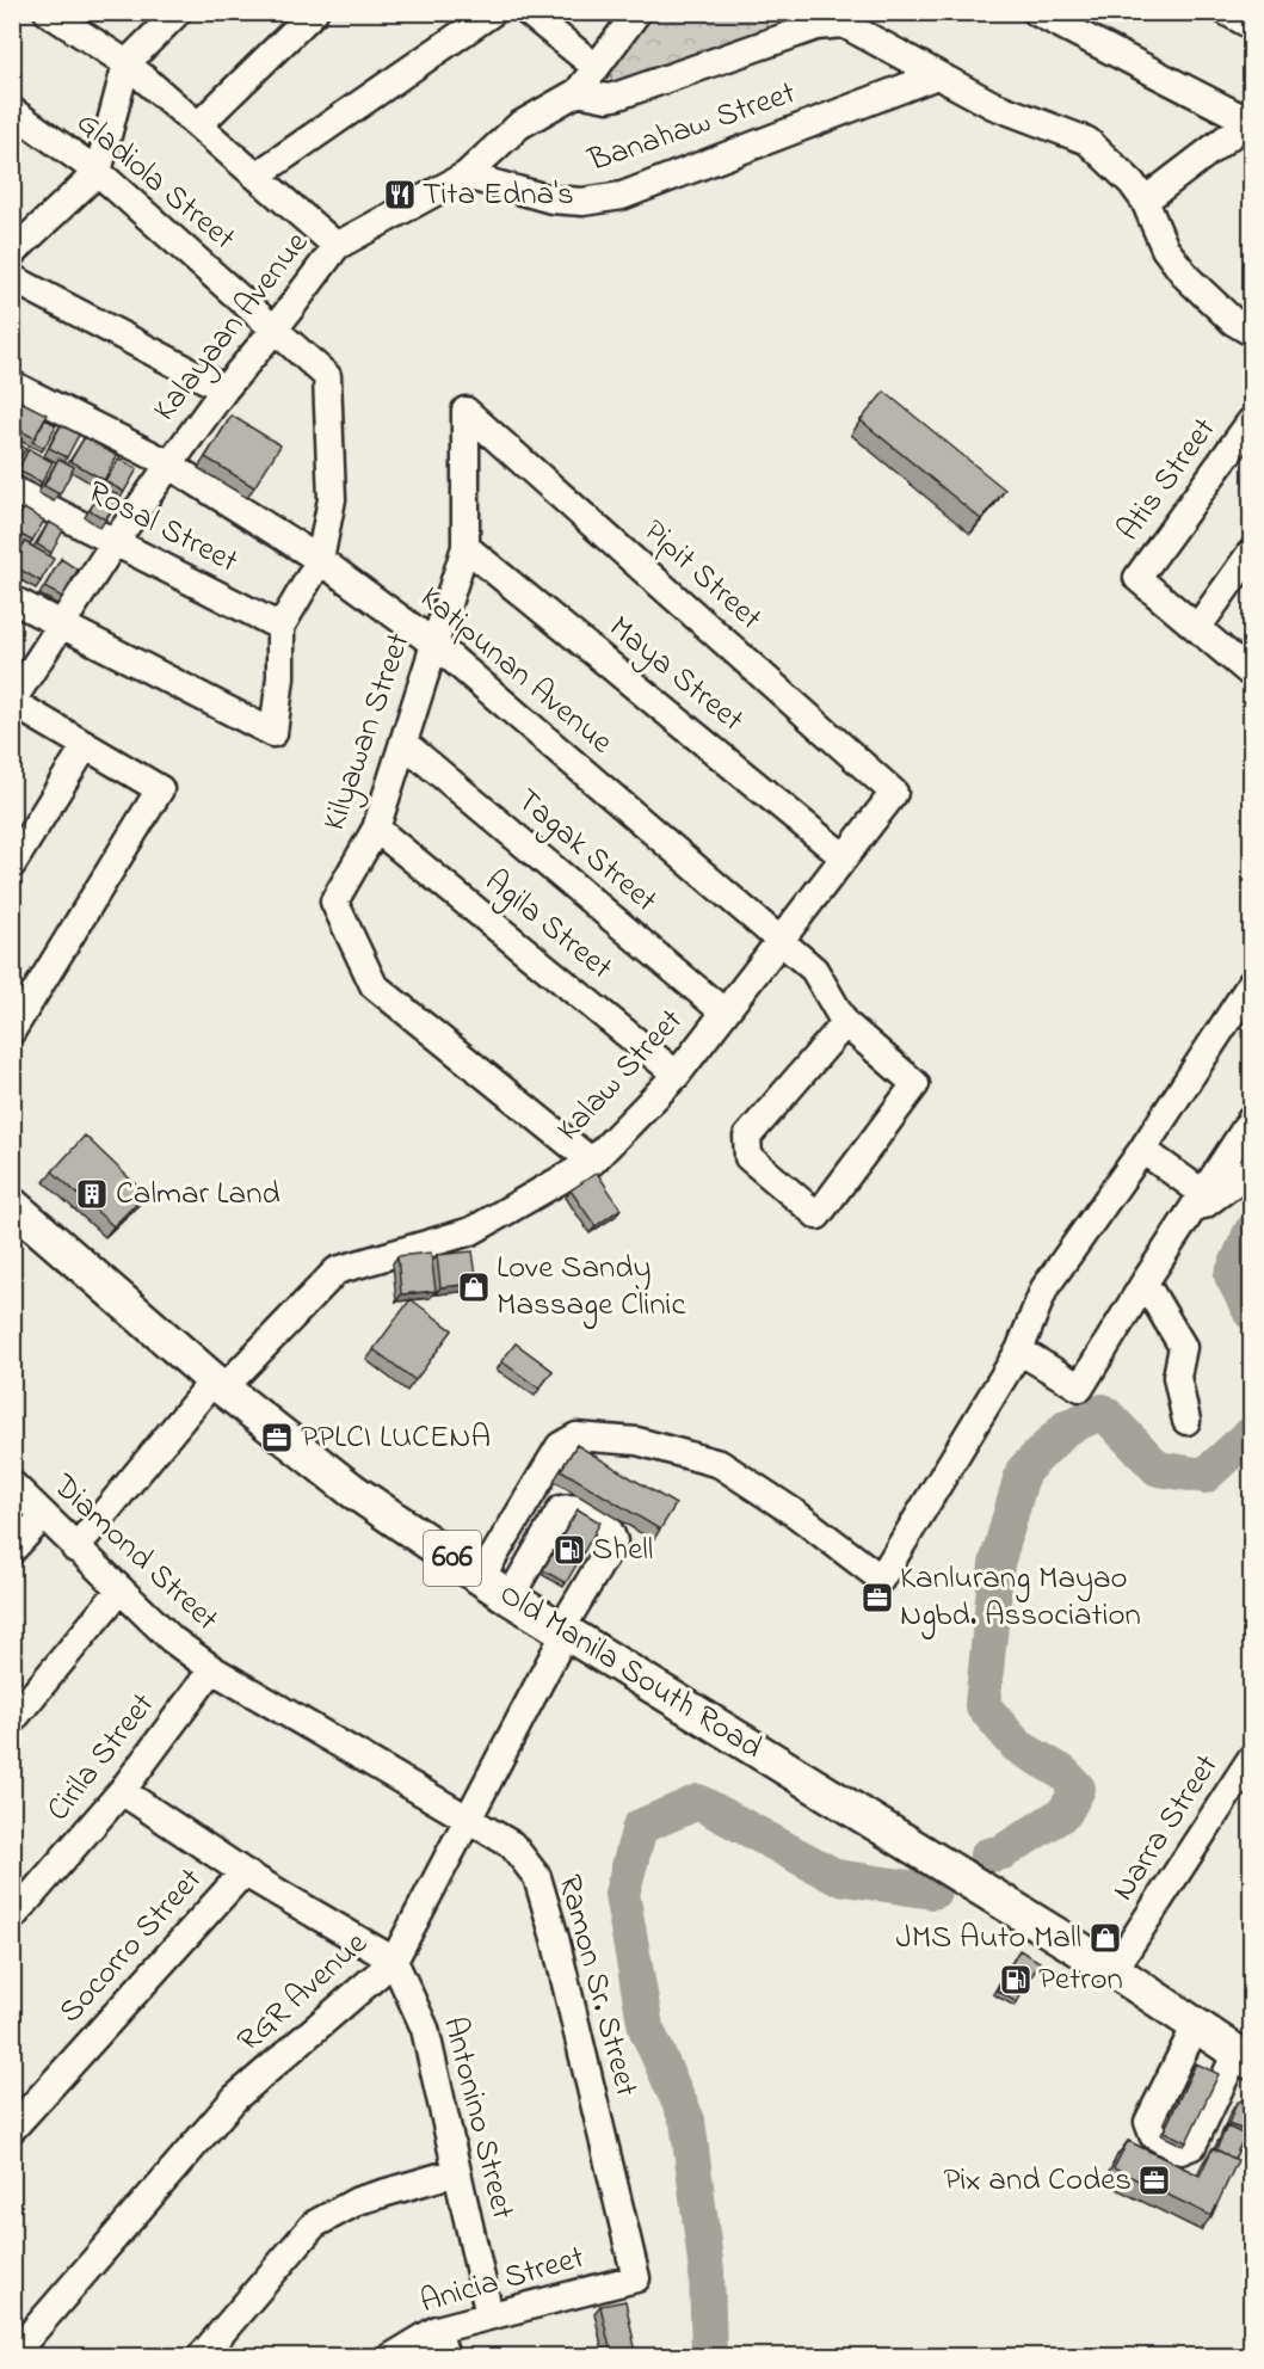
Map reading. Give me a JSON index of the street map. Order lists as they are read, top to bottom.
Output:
{
  "streets": {
    "main road": ["606", "Old Manila South Road"],
    "street": [
      "Banahaw Street",
      "Gladiola Street",
      "Kalayaan Avenue",
      "Atis Street",
      "Rosal Street",
      "Pipit Street",
      "Katipunan Avenue",
      "Maya Street",
      "Kilyawan Street",
      "Tagak Street",
      "Agila Street",
      "Kalaw Street",
      "Diamond Street",
      "Cirila Street",
      "Narra Street",
      "Socorro Street",
      "Ramon Sr. Street",
      "RGR Avenue",
      "Antonino Street",
      "Anicia Street"
    ]
  },
  "crossings": [
    ["Banahaw Street", "Kalayaan Avenue"],
    ["Gladiola Street", "Kalayaan Avenue"],
    ["Gladiola Street", "Rosal Street"],
    ["Gladiola Street", "Katipunan Avenue"],
    ["Kalayaan Avenue", "Rosal Street"],
    ["Kalayaan Avenue", "Katipunan Avenue"],
    ["Pipit Street", "Kilyawan Street"],
    ["Pipit Street", "Kalaw Street"],
    ["Katipunan Avenue", "Kilyawan Street"],
    ["Katipunan Avenue", "Kalaw Street"],
    ["Maya Street", "Kilyawan Street"],
    ["Maya Street", "Kalaw Street"],
    ["Kilyawan Street", "Tagak Street"],
    ["Kilyawan Street", "Agila Street"],
    ["Kilyawan Street", "Kalaw Street"],
    ["Tagak Street", "Kalaw Street"],
    ["Agila Street", "Kalaw Street"],
    ["Kalaw Street", "Diamond Street"],
    ["Kalaw Street", "Old Manila South Road"],
    ["Diamond Street", "Cirila Street"],
    ["Diamond Street", "Ramon Sr. Street"],
    ["Old Manila South Road", "Narra Street"],
    ["Old Manila South Road", "RGR Avenue"],
    ["Cirila Street", "Ramon Sr. Street"],
    ["Ramon Sr. Street", "RGR Avenue"],
    ["Ramon Sr. Street", "Anicia Street"],
    ["RGR Avenue", "Antonino Street"],
    ["Antonino Street", "Anicia Street"]
  ],
  "places": {
    "restaurant": ["Tita Edna's"],
    "building": ["Calmar Land"],
    "shop": ["Love Sandy Massage Clinic", "JMS Auto Mall"],
    "office": ["PPLCI LUCENA", "Kanlurang Mayao Ngbd. Association", "Pix and Codes"],
    "fuel station": ["Shell", "Petron"]
  }
}
